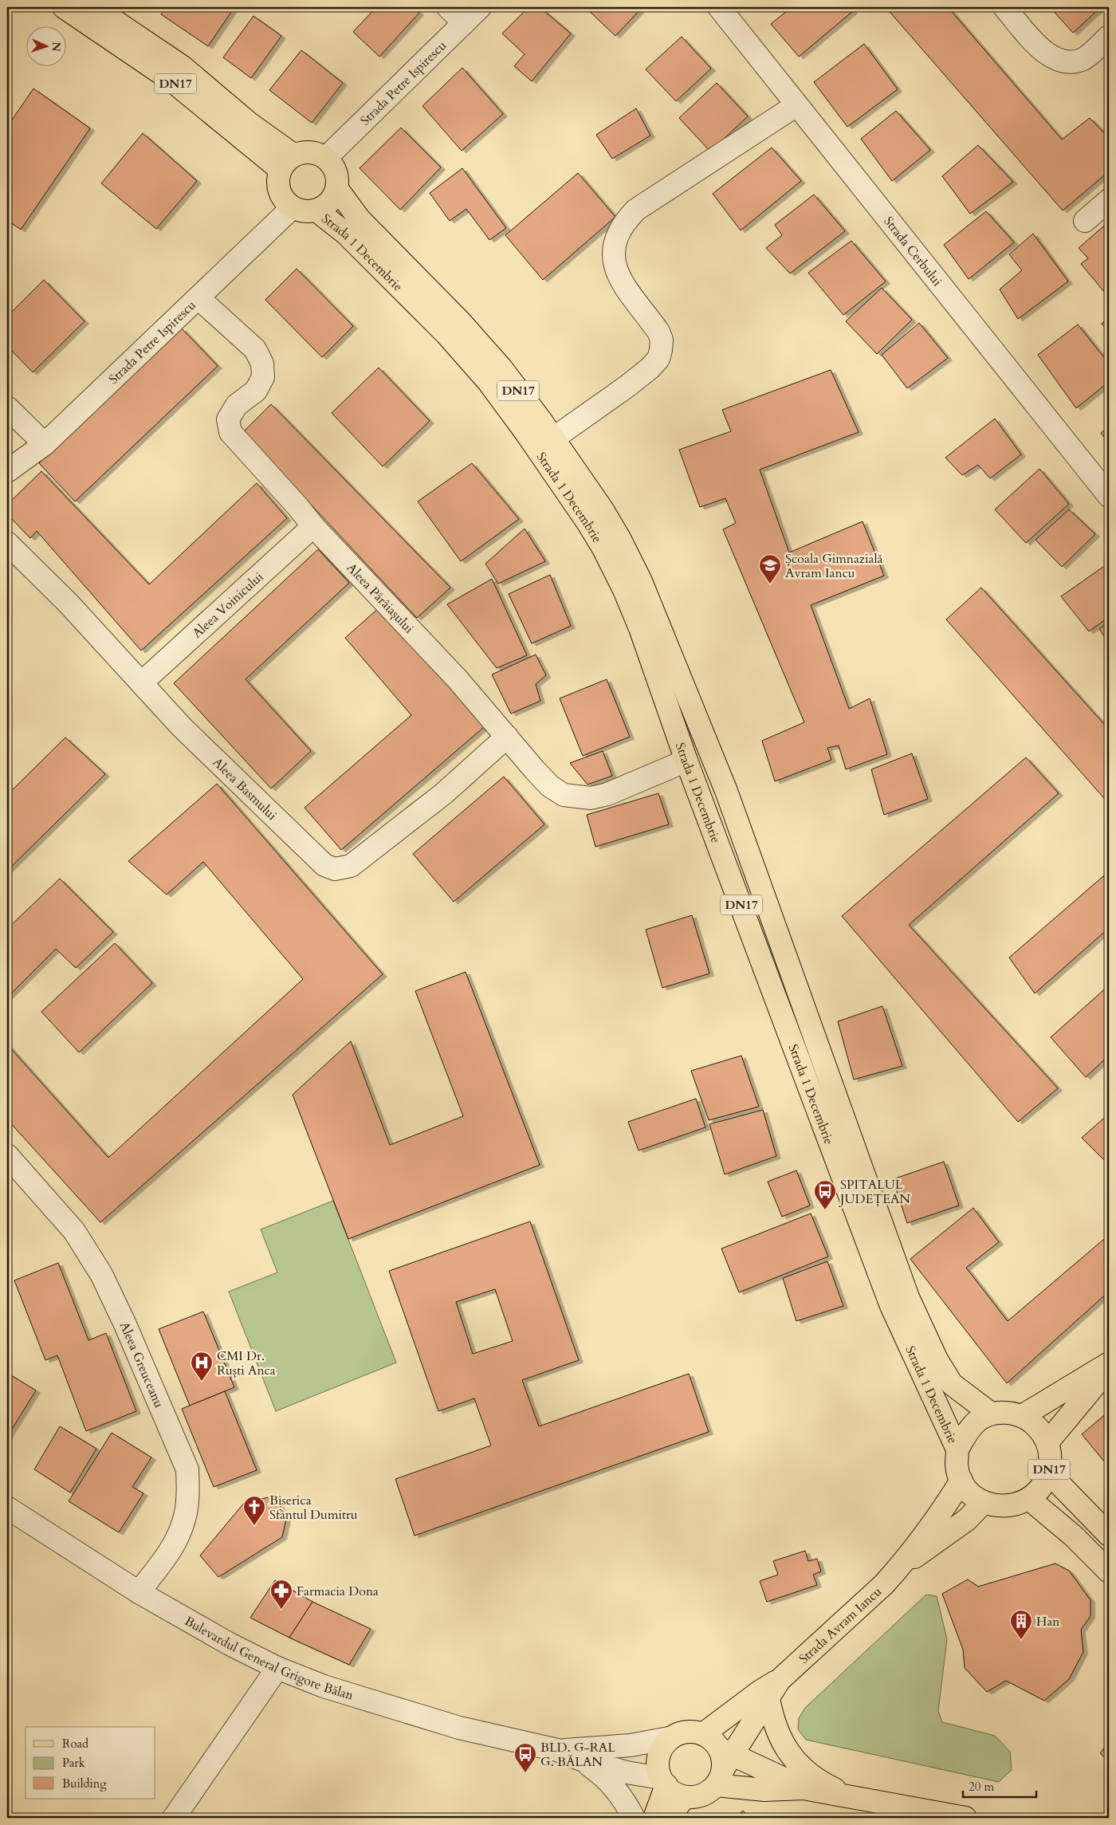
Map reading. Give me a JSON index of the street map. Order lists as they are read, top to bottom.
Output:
{
  "streets": {
    "main road": ["DN17", "Strada 1 Decembrie", "Strada Avram Iancu"],
    "street": [
      "Strada Petre Ispirescu",
      "Strada Cerbului",
      "Aleea Pârâiașului",
      "Aleea Voinicului",
      "Aleea Basmului",
      "Aleea Greuceanu",
      "Bulevardul General Grigore Bălan"
    ]
  },
  "crossings": [
    ["Strada Petre Ispirescu", "DN17"],
    ["Strada Petre Ispirescu", "Strada 1 Decembrie"],
    ["Strada Petre Ispirescu", "Aleea Pârâiașului"],
    ["DN17", "Strada 1 Decembrie"],
    ["DN17", "Strada Avram Iancu"],
    ["Strada 1 Decembrie", "Aleea Pârâiașului"],
    ["Strada 1 Decembrie", "Strada Avram Iancu"],
    ["Aleea Pârâiașului", "Aleea Voinicului"],
    ["Aleea Pârâiașului", "Aleea Basmului"],
    ["Aleea Voinicului", "Aleea Basmului"],
    ["Aleea Greuceanu", "Bulevardul General Grigore Bălan"],
    ["Strada Avram Iancu", "Bulevardul General Grigore Bălan"]
  ],
  "places": {
    "school or university": ["Școala Gimnazială Avram Iancu"],
    "bus stop": ["SPITALUL JUDEȚEAN", "BLD. G-RAL G. BĂLAN"],
    "hospital": ["CMI Dr. Ruști Anca"],
    "church": ["Biserica Sfântul Dumitru"],
    "pharmacy": ["Farmacia Dona"],
    "building": ["Han"]
  },
  "legend": ["Road", "Park", "Building"],
  "scale_bar": "20 m",
  "north": "right"
}
